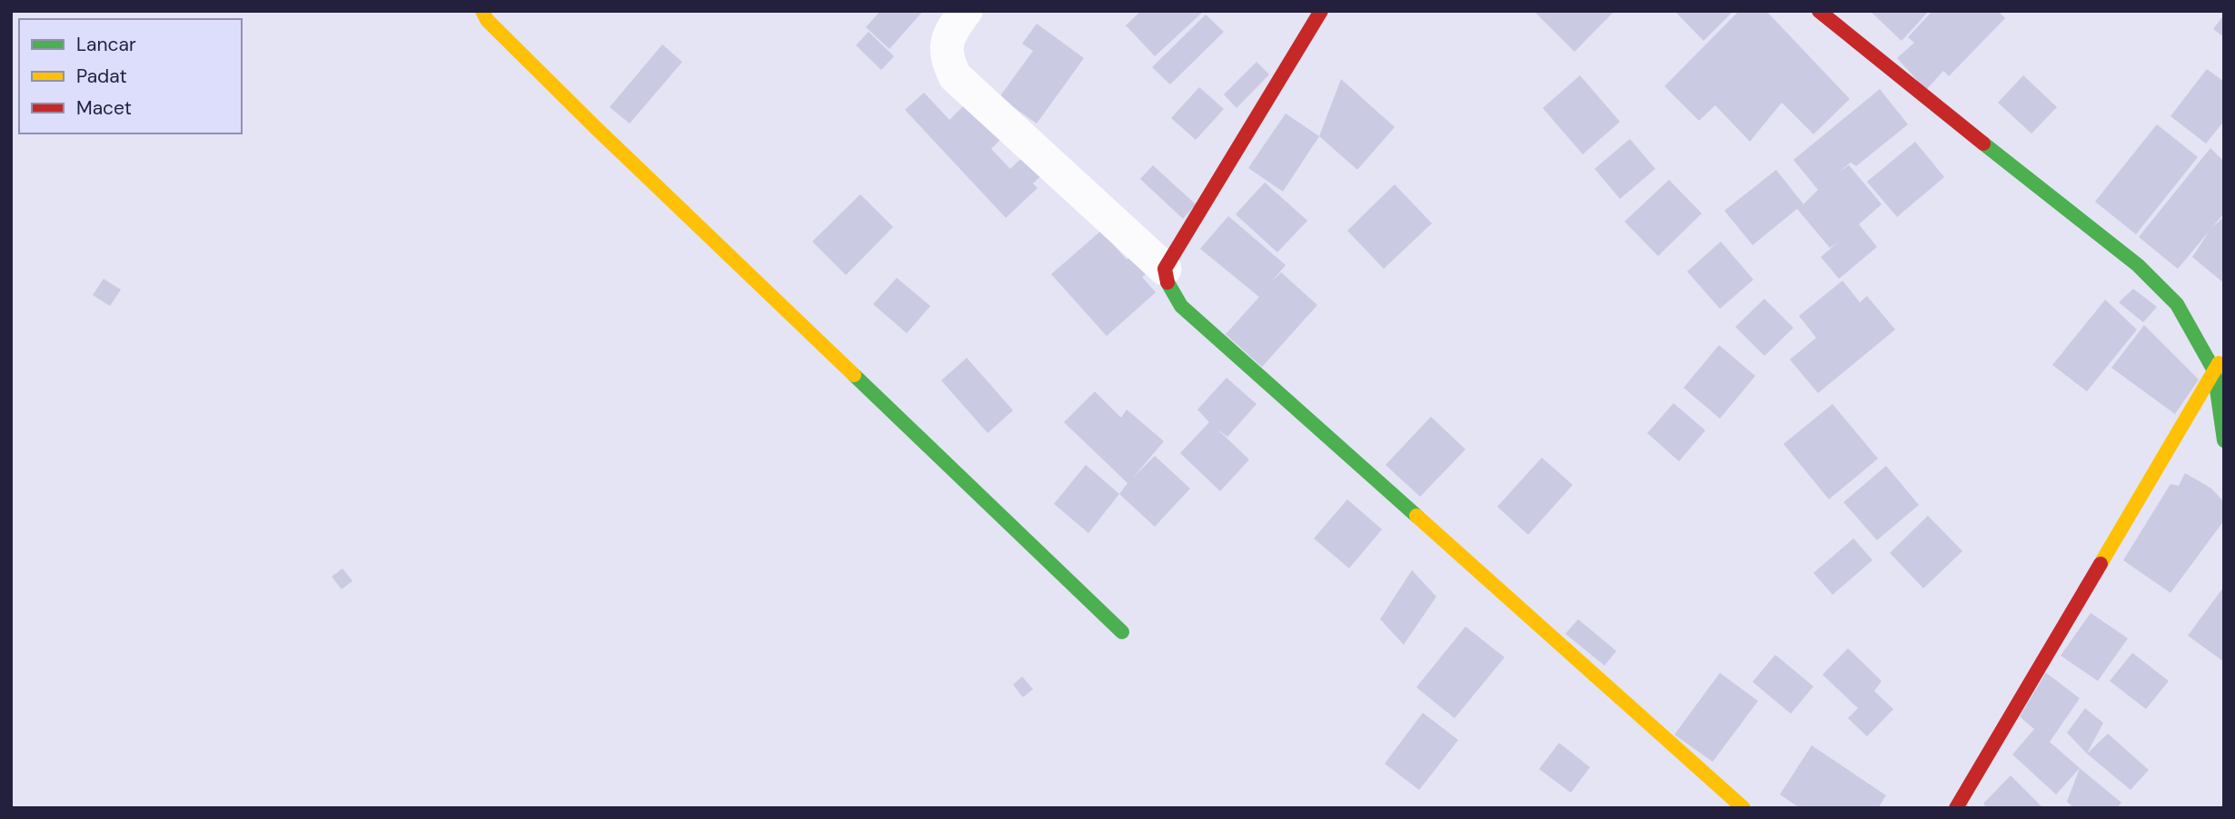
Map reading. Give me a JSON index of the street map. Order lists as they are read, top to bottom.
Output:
{
  "legend": ["Lancar", "Padat", "Macet"]
}
